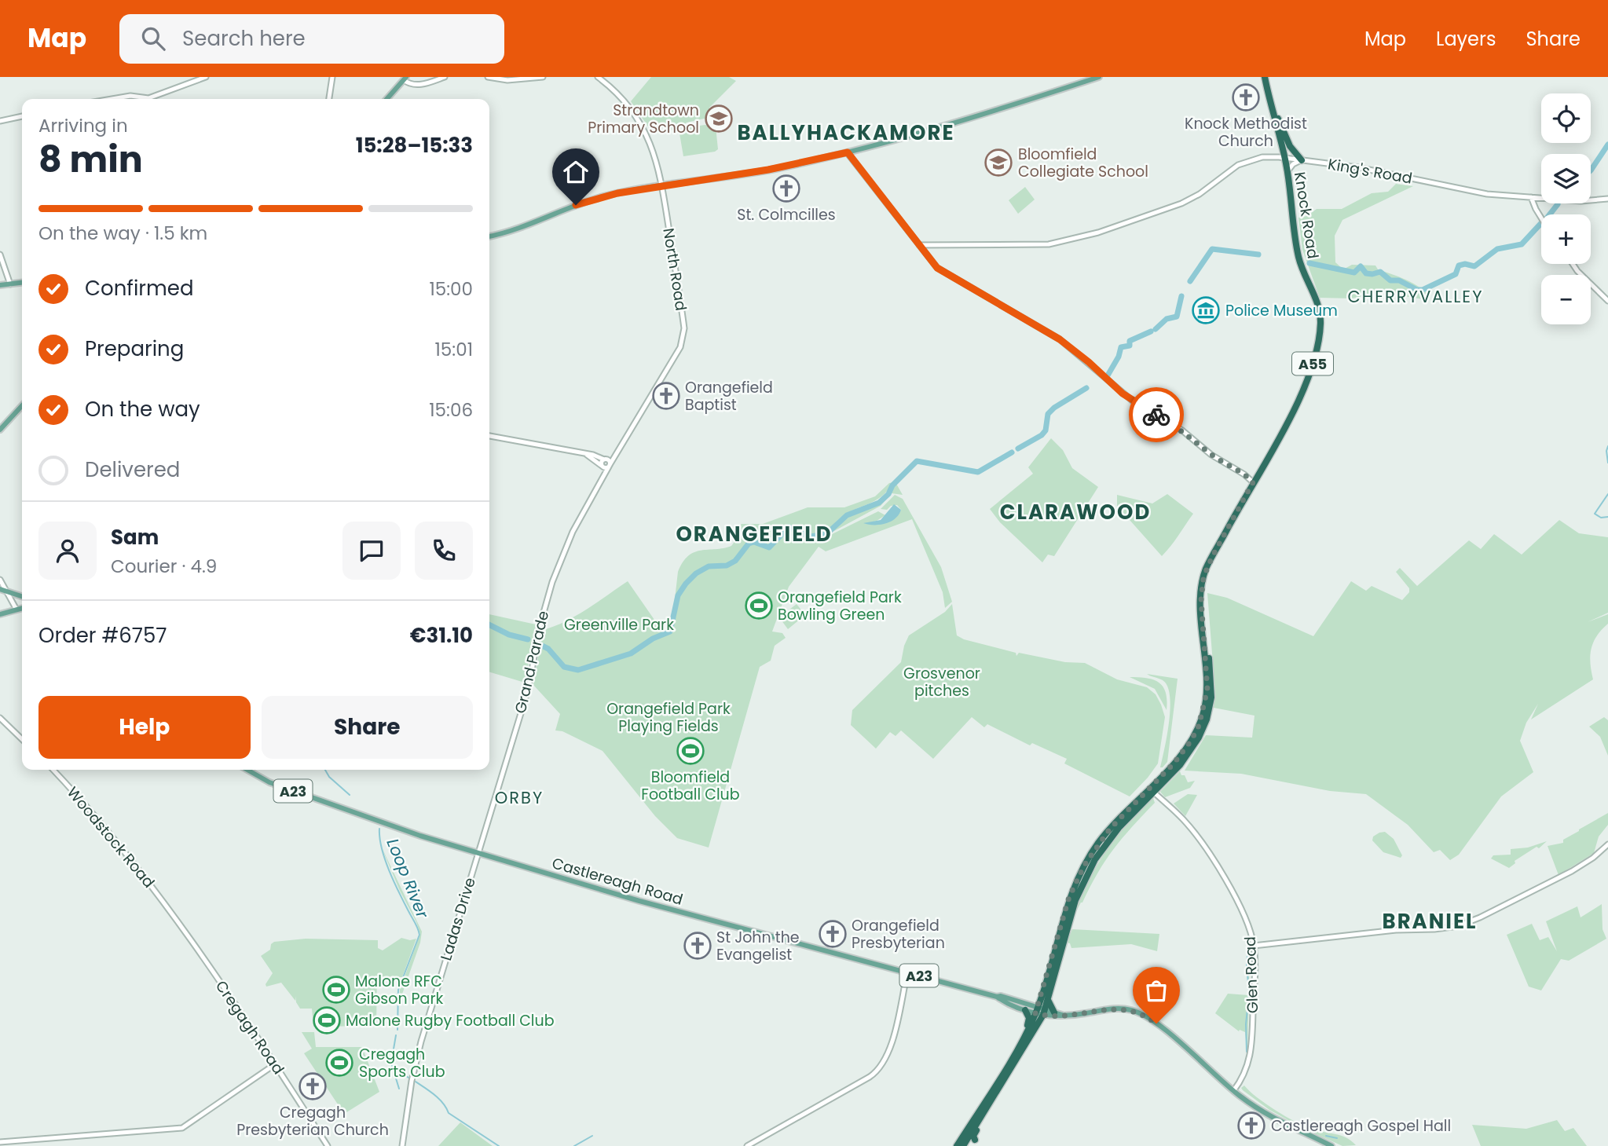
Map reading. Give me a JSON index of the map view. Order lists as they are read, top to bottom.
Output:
{
  "streets": {
    "highway": ["Knock Road", "A55"],
    "main road": ["A23", "Castlereagh Road"],
    "street": [
      "King's Road",
      "North Road",
      "Grand Parade",
      "Woodstock Road",
      "Ladas Drive",
      "Glen Road",
      "Cregagh Road"
    ]
  },
  "crossings": [
    ["King's Road", "Knock Road"],
    ["Knock Road", "A55"],
    ["Knock Road", "A23"],
    ["Knock Road", "Castlereagh Road"],
    ["Knock Road", "Glen Road"],
    ["North Road", "Grand Parade"],
    ["A55", "A23"],
    ["A55", "Castlereagh Road"],
    ["Grand Parade", "Castlereagh Road"],
    ["Grand Parade", "Ladas Drive"],
    ["A23", "Castlereagh Road"],
    ["A23", "Glen Road"],
    ["Woodstock Road", "Cregagh Road"],
    ["Castlereagh Road", "Ladas Drive"]
  ],
  "districts": [
    "BALLYHACKAMORE",
    "CHERRYVALLEY",
    "CLARAWOOD",
    "ORANGEFIELD",
    "ORBY",
    "BRANIEL"
  ],
  "water": ["Loop River"],
  "parks": ["Greenville Park", "Grosvenor pitches", "Orangefield Park Playing Fields"],
  "places": {
    "church": [
      "Knock Methodist Church",
      "St. Colmcilles",
      "Orangefield Baptist",
      "Orangefield Presbyterian",
      "St John the Evangelist",
      "Cregagh Presbyterian Church",
      "Castlereagh Gospel Hall"
    ],
    "school or university": ["Strandtown Primary School", "Bloomfield Collegiate School"],
    "museum": ["Police Museum"],
    "sports": [
      "Orangefield Park Bowling Green",
      "Bloomfield Football Club",
      "Malone RFC Gibson Park",
      "Malone Rugby Football Club",
      "Cregagh Sports Club"
    ]
  },
  "page": {
    "header": "Map",
    "search": "Search here",
    "nav": ["Map", "Layers", "Share"],
    "map_buttons": ["+", "−"],
    "heading": ["8 min", "Arriving in", "15:28–15:33"],
    "panel": [
      "Sam",
      "Courier · 4.9",
      "Order #6757",
      "€31.10"
    ],
    "bar": "On the way · 1.5 km",
    "list": [
      ["Confirmed", "15:00"],
      ["Preparing", "15:01"],
      ["On the way", "15:06"],
      "Delivered"
    ],
    "buttons": ["Help", "Share"]
  }
}
